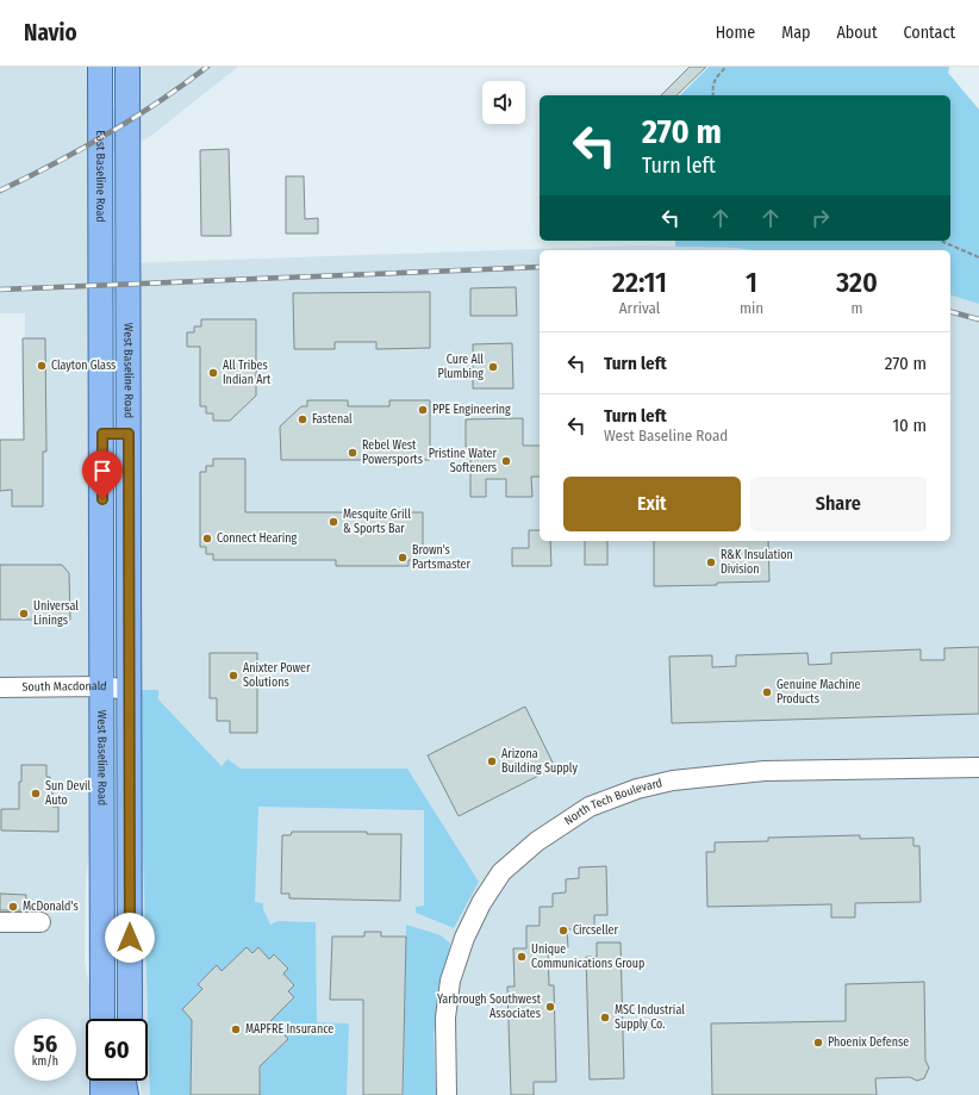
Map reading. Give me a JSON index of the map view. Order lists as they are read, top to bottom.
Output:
{
  "streets": {
    "main road": ["East Baseline Road", "West Baseline Road"],
    "street": ["South Macdonald", "North Tech Boulevard"]
  },
  "crossings": [
    ["East Baseline Road", "West Baseline Road"],
    ["West Baseline Road", "South Macdonald"]
  ],
  "places": [
    "Clayton Glass",
    "Cure All Plumbing",
    "All Tribes Indian Art",
    "PPE Engineering",
    "Fastenal",
    "Rebel West Powersports",
    "Pristine Water Softeners",
    "Mesquite Grill & Sports Bar",
    "Connect Hearing",
    "Brown's Partsmaster",
    "R&K Insulation Division",
    "Universal Linings",
    "Anixter Power Solutions",
    "Genuine Machine Products",
    "Arizona Building Supply",
    "Sun Devil Auto",
    "McDonald's",
    "Circseller",
    "Unique Communications Group",
    "Yarbrough Southwest Associates",
    "MSC Industrial Supply Co.",
    "MAPFRE Insurance",
    "Phoenix Defense"
  ],
  "page": {
    "header": "Navio",
    "nav": [
      "Home",
      "Map",
      "About",
      "Contact"
    ],
    "turn": ["270 m", "Turn left"],
    "eta": [
      "22:11",
      "Arrival",
      "1",
      "min",
      "320",
      "m"
    ],
    "list": [
      {
        "name": "Turn left",
        "value": "270 m"
      },
      {
        "name": "Turn left",
        "note": "West Baseline Road",
        "value": "10 m"
      }
    ],
    "buttons": ["Exit", "Share"],
    "speed": "56 km/h",
    "limit": "60"
  }
}
